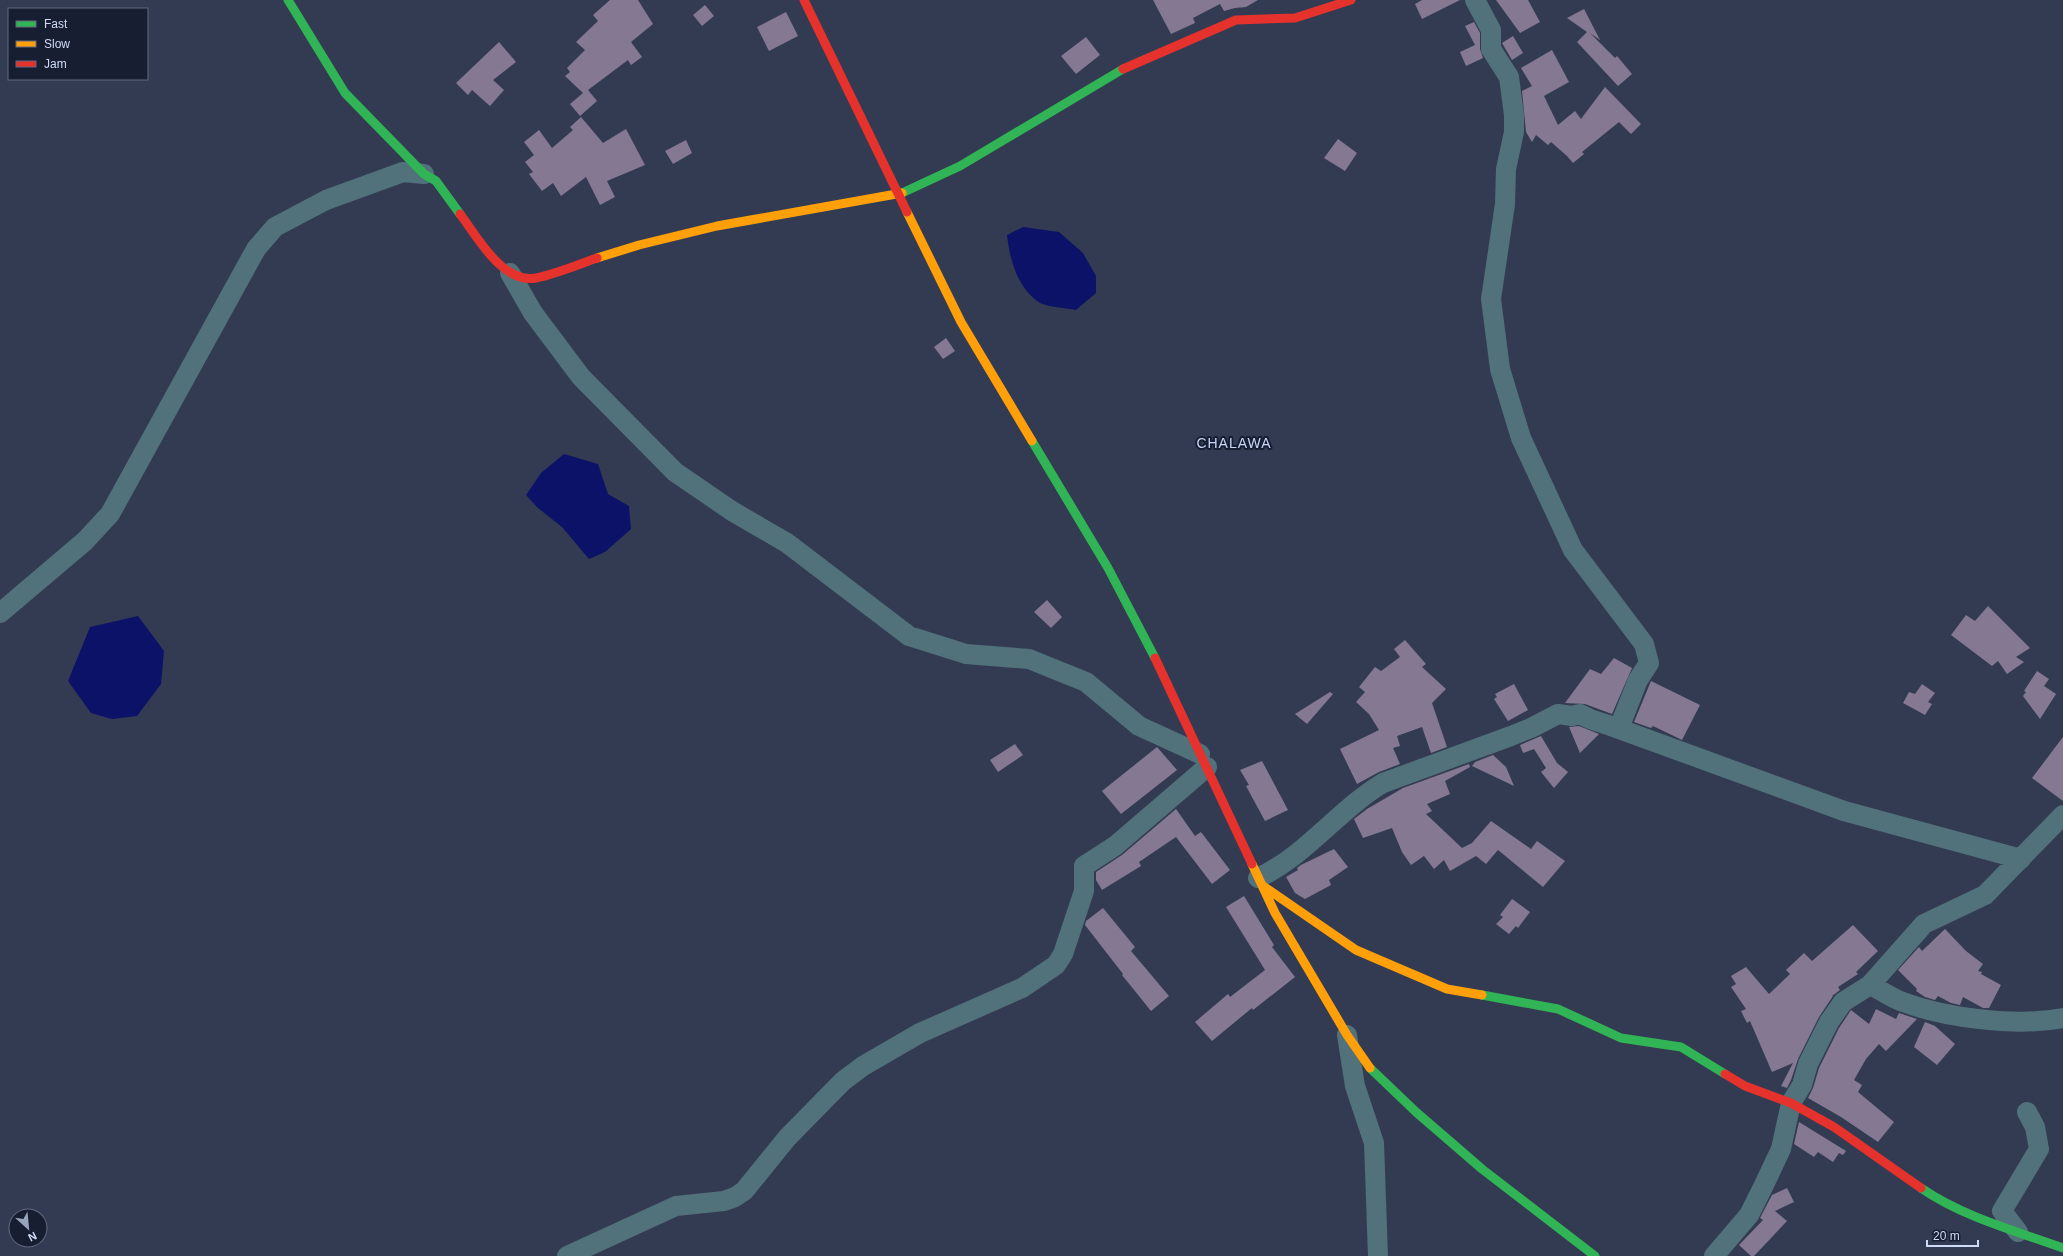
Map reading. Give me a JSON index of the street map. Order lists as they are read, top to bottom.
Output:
{
  "districts": ["CHALAWA"],
  "legend": ["Fast", "Slow", "Jam"],
  "scale_bar": "20 m",
  "north": "bottom right"
}
